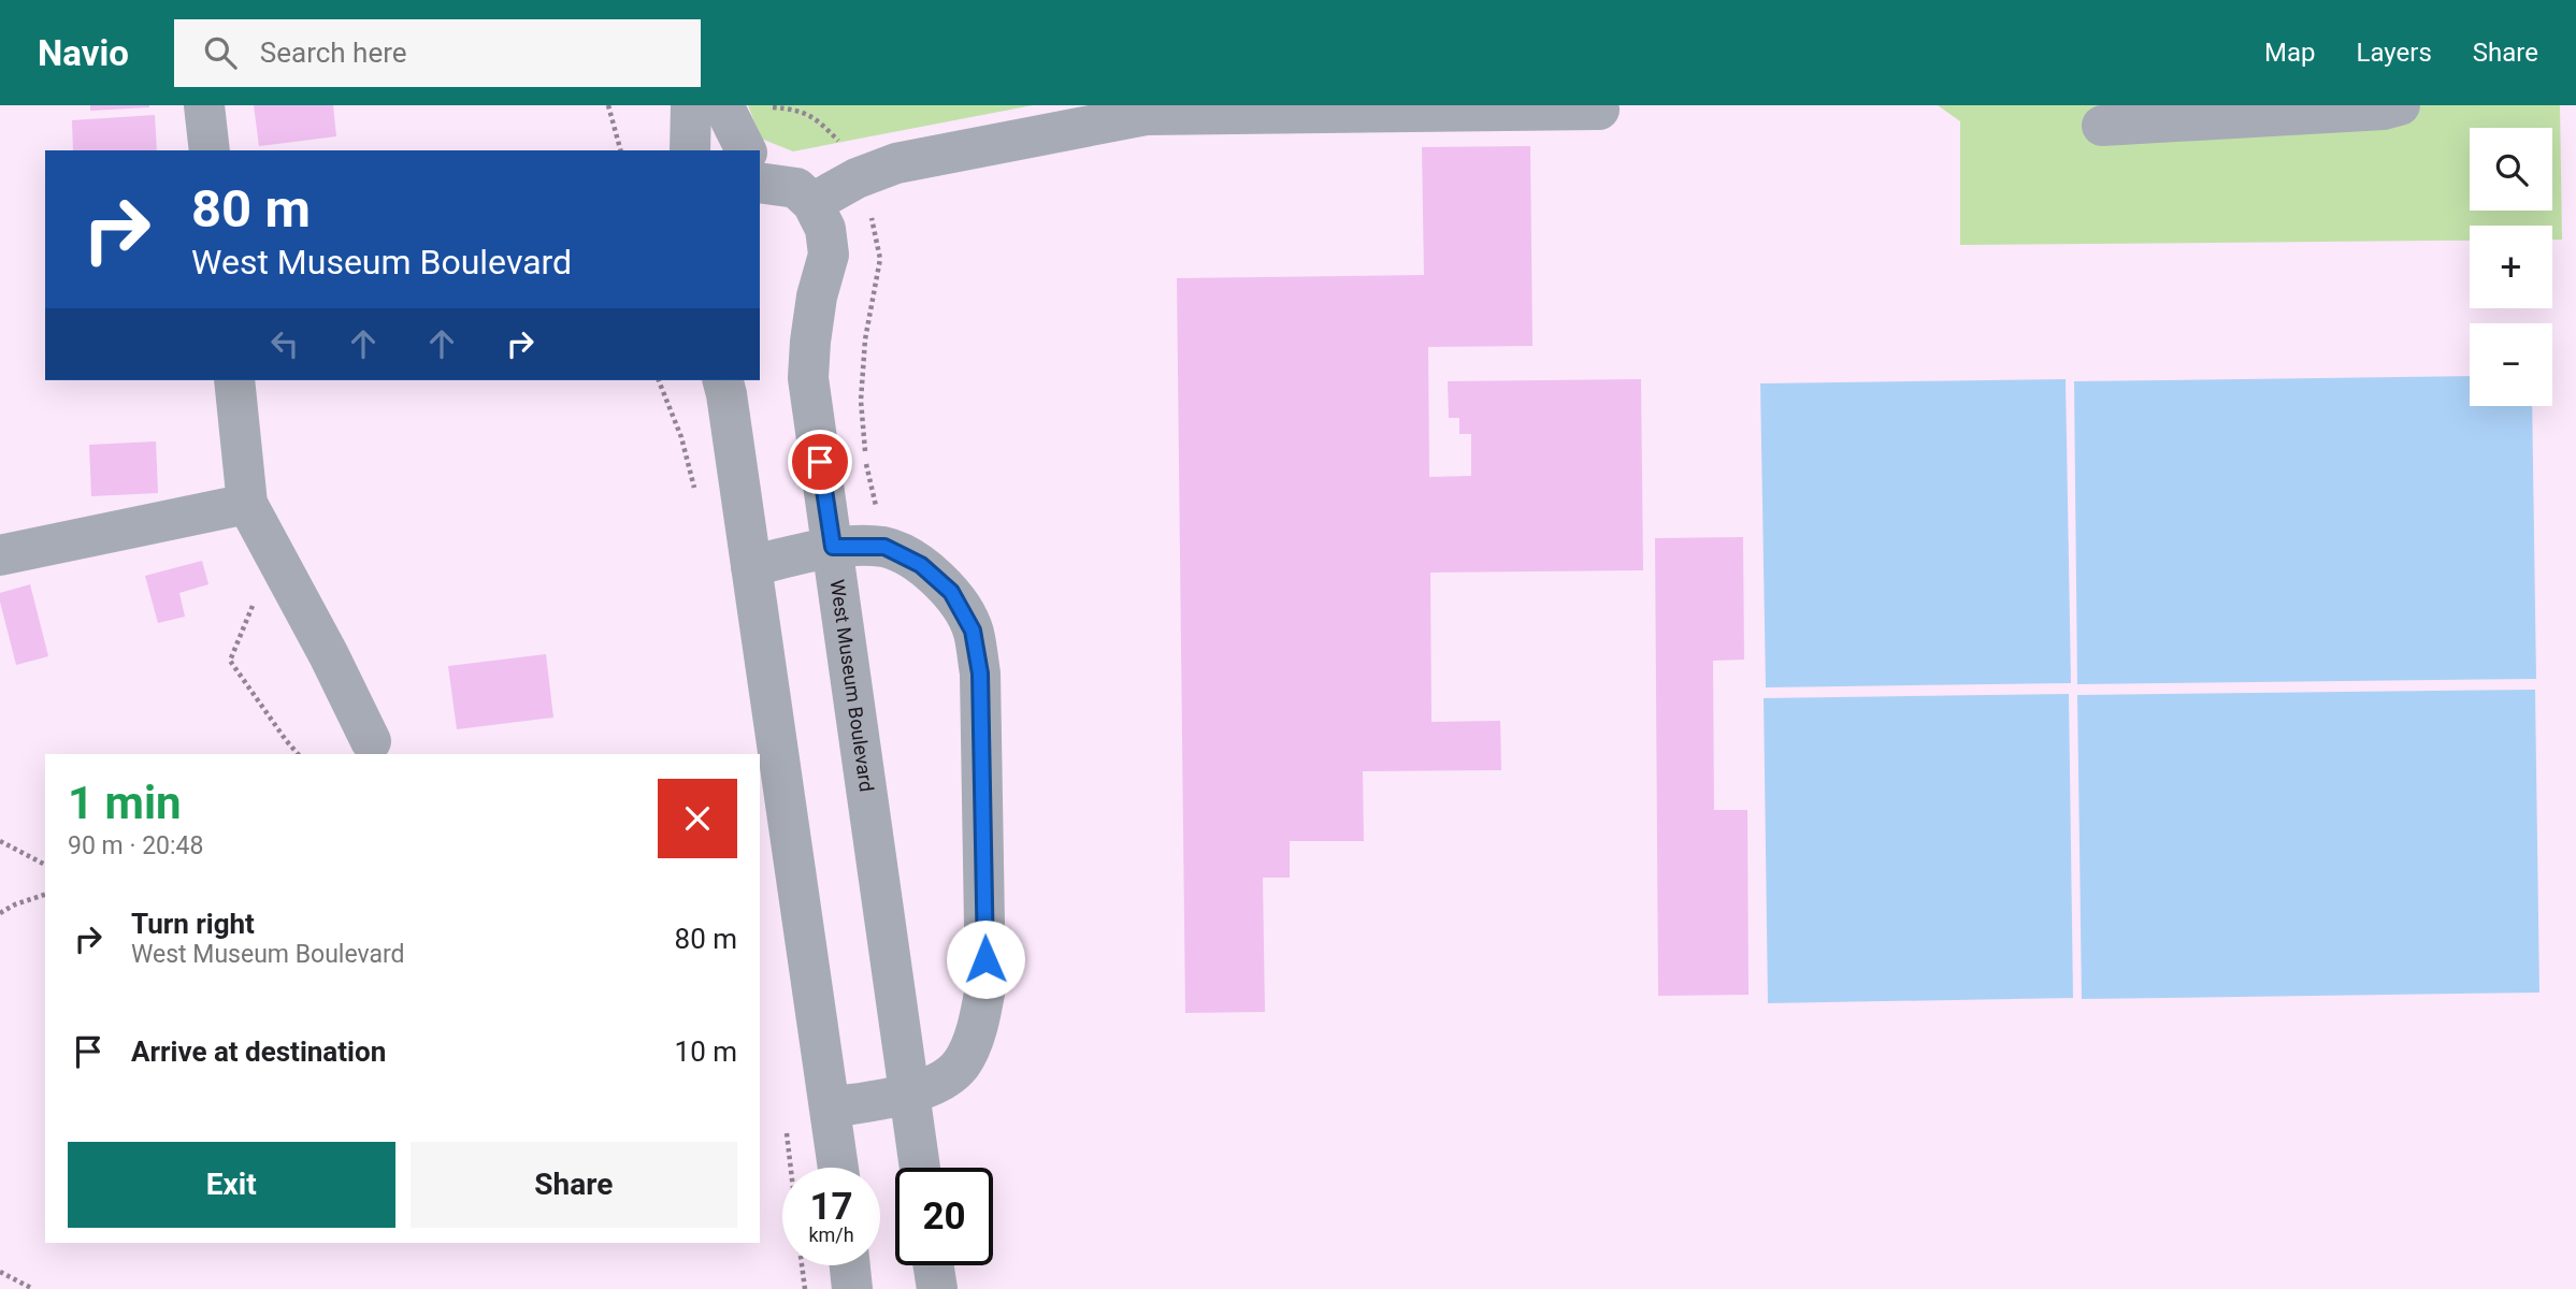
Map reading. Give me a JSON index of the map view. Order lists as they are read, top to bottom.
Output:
{
  "streets": {
    "street": ["West Museum Boulevard"]
  },
  "page": {
    "header": "Navio",
    "search": "Search here",
    "nav": ["Map", "Layers", "Share"],
    "map_buttons": ["+", "−"],
    "turn": ["80 m", "West Museum Boulevard"],
    "heading": ["1 min", "90 m · 20:48"],
    "list": [
      {
        "name": "Turn right",
        "note": "West Museum Boulevard",
        "value": "80 m"
      },
      {
        "name": "Arrive at destination",
        "value": "10 m"
      }
    ],
    "buttons": ["Exit", "Share"],
    "speed": "17 km/h",
    "limit": "20"
  }
}
